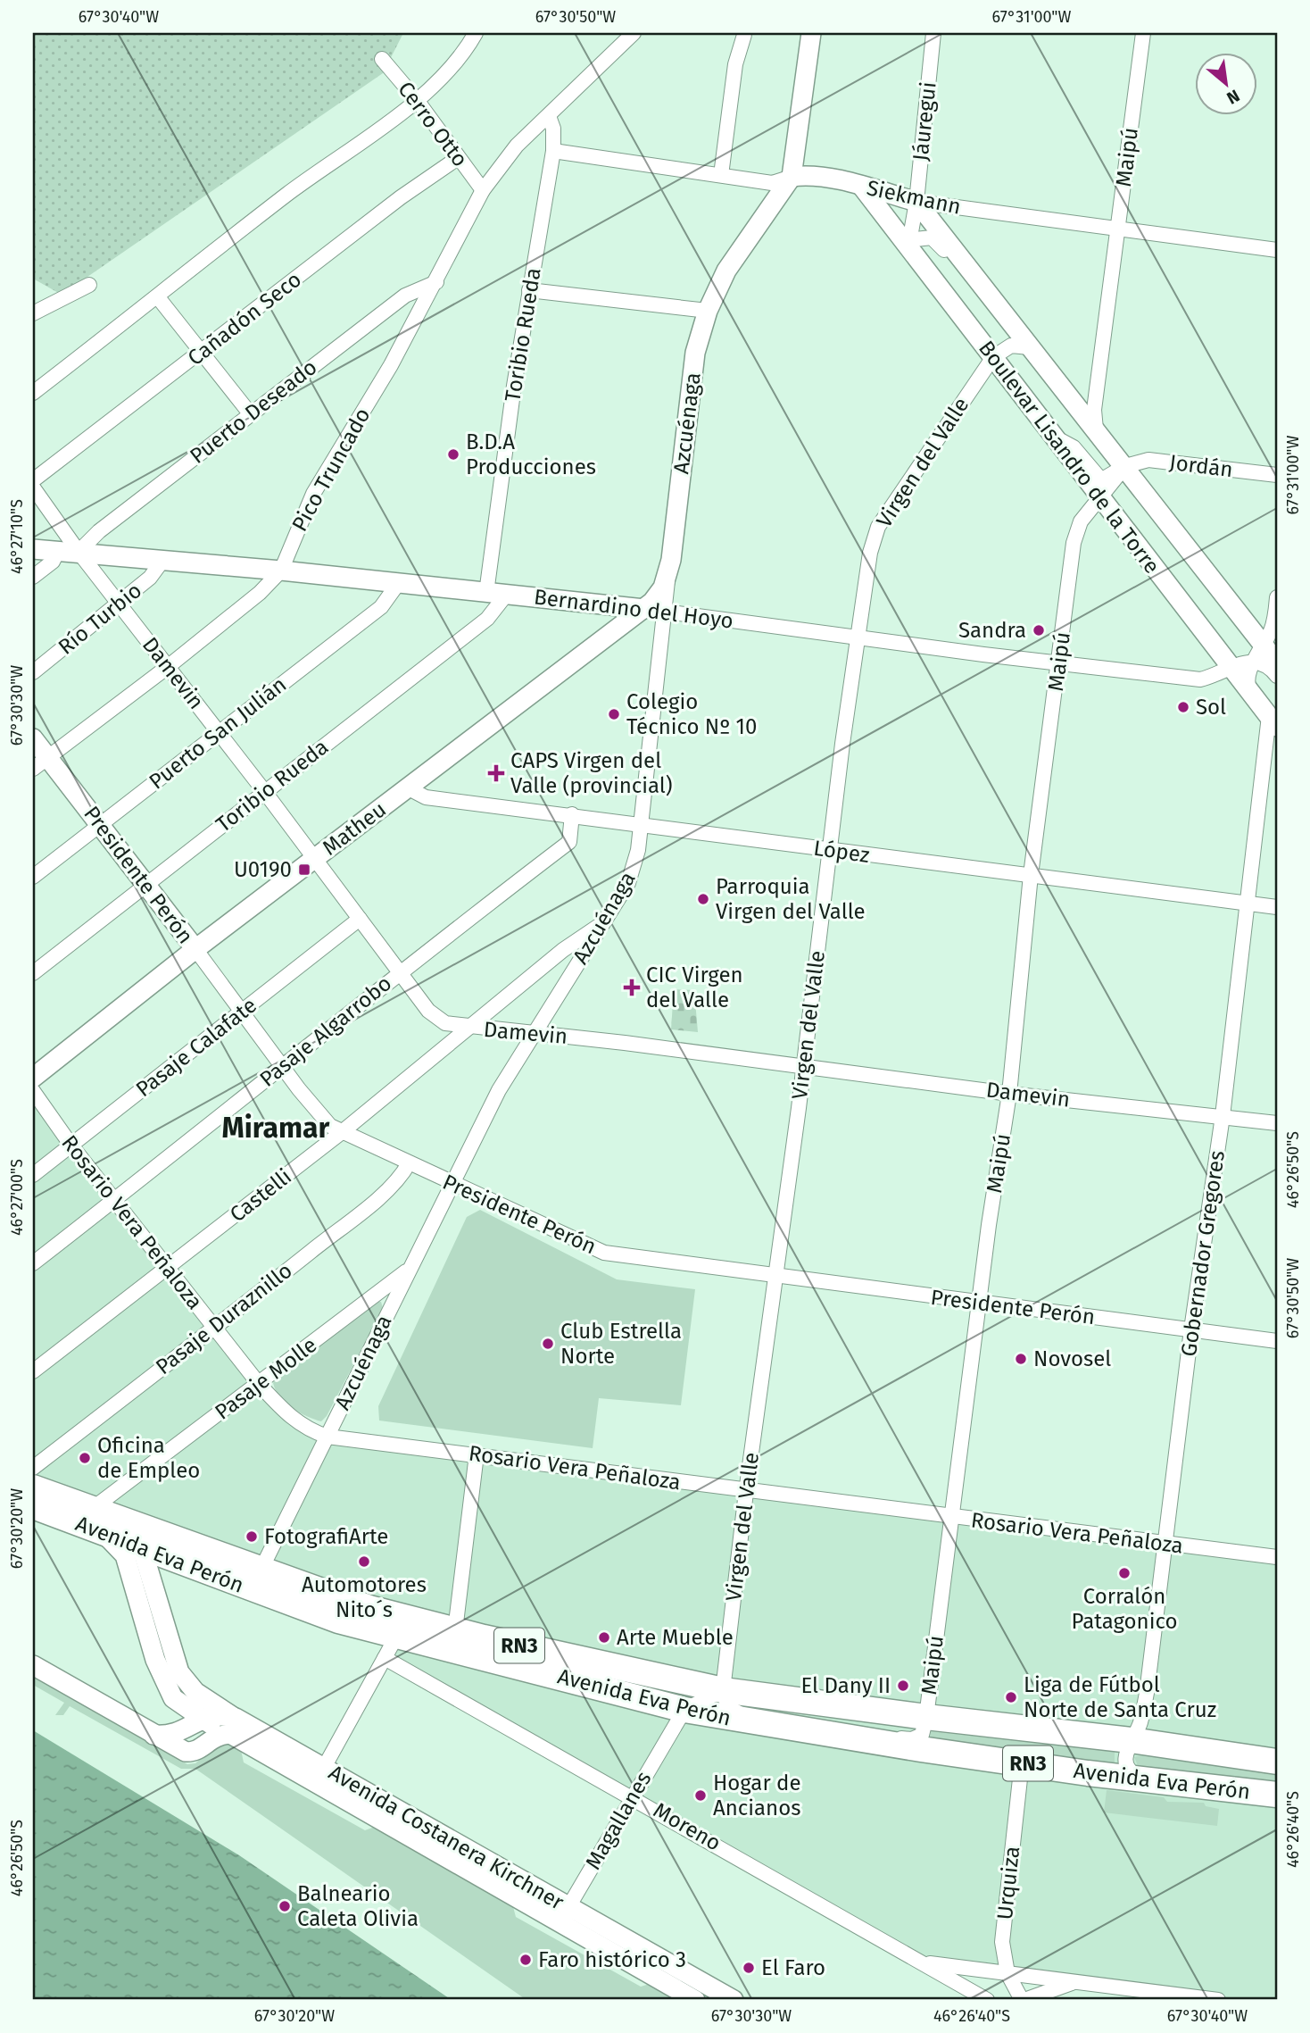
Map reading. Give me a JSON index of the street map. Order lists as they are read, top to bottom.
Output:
{
  "streets": {
    "highway": ["Avenida Eva Perón", "RN3"],
    "street": [
      "Jáuregui",
      "Cerro Otto",
      "Maipú",
      "Siekmann",
      "Cañadón Seco",
      "Toribio Rueda",
      "Puerto Deseado",
      "Azcuénaga",
      "Boulevar Lisandro de la Torre",
      "Virgen del Valle",
      "Jordán",
      "Pico Truncado",
      "Bernardino del Hoyo",
      "Río Turbio",
      "Damevin",
      "Puerto San Julián",
      "Matheu",
      "López",
      "Presidente Perón",
      "Pasaje Algarrobo",
      "Pasaje Calafate",
      "Castelli",
      "Rosario Vera Peñaloza",
      "Gobernador Gregores",
      "Pasaje Duraznillo",
      "Pasaje Molle",
      "Magallanes",
      "Moreno",
      "Avenida Costanera Kirchner",
      "Urquiza"
    ]
  },
  "crossings": [
    ["Jáuregui", "Siekmann"],
    ["Jáuregui", "Boulevar Lisandro de la Torre"],
    ["Cerro Otto", "Cañadón Seco"],
    ["Cerro Otto", "Pico Truncado"],
    ["Maipú", "Siekmann"],
    ["Maipú", "Boulevar Lisandro de la Torre"],
    ["Maipú", "Jordán"],
    ["Maipú", "Bernardino del Hoyo"],
    ["Maipú", "Damevin"],
    ["Maipú", "López"],
    ["Maipú", "Presidente Perón"],
    ["Maipú", "Rosario Vera Peñaloza"],
    ["Maipú", "Avenida Eva Perón"],
    ["Siekmann", "Toribio Rueda"],
    ["Siekmann", "Azcuénaga"],
    ["Siekmann", "Boulevar Lisandro de la Torre"],
    ["Toribio Rueda", "Pico Truncado"],
    ["Toribio Rueda", "Bernardino del Hoyo"],
    ["Toribio Rueda", "Damevin"],
    ["Toribio Rueda", "Presidente Perón"],
    ["Puerto Deseado", "Pico Truncado"],
    ["Puerto Deseado", "Bernardino del Hoyo"],
    ["Puerto Deseado", "Damevin"],
    ["Azcuénaga", "Bernardino del Hoyo"],
    ["Azcuénaga", "Damevin"],
    ["Azcuénaga", "Matheu"],
    ["Azcuénaga", "López"],
    ["Azcuénaga", "Presidente Perón"],
    ["Azcuénaga", "Castelli"],
    ["Azcuénaga", "Rosario Vera Peñaloza"],
    ["Azcuénaga", "Pasaje Molle"],
    ["Azcuénaga", "Avenida Eva Perón"],
    ["Boulevar Lisandro de la Torre", "Virgen del Valle"],
    ["Boulevar Lisandro de la Torre", "Jordán"],
    ["Boulevar Lisandro de la Torre", "Bernardino del Hoyo"],
    ["Boulevar Lisandro de la Torre", "Gobernador Gregores"],
    ["Virgen del Valle", "Bernardino del Hoyo"],
    ["Virgen del Valle", "Damevin"],
    ["Virgen del Valle", "López"],
    ["Virgen del Valle", "Presidente Perón"],
    ["Virgen del Valle", "Rosario Vera Peñaloza"],
    ["Virgen del Valle", "Avenida Eva Perón"],
    ["Pico Truncado", "Bernardino del Hoyo"],
    ["Pico Truncado", "Damevin"],
    ["Pico Truncado", "Presidente Perón"],
    ["Bernardino del Hoyo", "Río Turbio"],
    ["Bernardino del Hoyo", "Damevin"],
    ["Bernardino del Hoyo", "Puerto San Julián"],
    ["Bernardino del Hoyo", "Matheu"],
    ["Río Turbio", "Damevin"],
    ["Damevin", "Puerto San Julián"],
    ["Damevin", "Matheu"],
    ["Damevin", "Pasaje Algarrobo"],
    ["Damevin", "Pasaje Calafate"],
    ["Damevin", "Castelli"],
    ["Damevin", "Gobernador Gregores"],
    ["Puerto San Julián", "Presidente Perón"],
    ["Matheu", "López"],
    ["Matheu", "Presidente Perón"],
    ["López", "Pasaje Algarrobo"],
    ["López", "Gobernador Gregores"],
    ["Presidente Perón", "Pasaje Algarrobo"],
    ["Presidente Perón", "Pasaje Calafate"],
    ["Presidente Perón", "Castelli"],
    ["Presidente Perón", "Gobernador Gregores"],
    ["Presidente Perón", "Pasaje Duraznillo"],
    ["Pasaje Algarrobo", "Rosario Vera Peñaloza"],
    ["Pasaje Calafate", "Rosario Vera Peñaloza"],
    ["Castelli", "Rosario Vera Peñaloza"],
    ["Rosario Vera Peñaloza", "Gobernador Gregores"],
    ["Rosario Vera Peñaloza", "Pasaje Duraznillo"],
    ["Rosario Vera Peñaloza", "Pasaje Molle"],
    ["Gobernador Gregores", "Avenida Eva Perón"],
    ["Pasaje Molle", "Avenida Eva Perón"],
    ["Avenida Eva Perón", "Magallanes"],
    ["Avenida Eva Perón", "Moreno"],
    ["Avenida Eva Perón", "Urquiza"],
    ["Magallanes", "Moreno"],
    ["Magallanes", "Avenida Costanera Kirchner"]
  ],
  "districts": ["Miramar"],
  "places": {
    "other": [
      "B.D.A Producciones",
      "Sandra",
      "Sol",
      "Colegio Técnico Nº 10",
      "Parroquia Virgen del Valle",
      "Club Estrella Norte",
      "Novosel",
      "Oficina de Empleo",
      "FotografiArte",
      "Automotores Nito´s",
      "Corralón Patagonico",
      "Arte Mueble",
      "El Dany II",
      "Liga de Fútbol Norte de Santa Cruz",
      "Hogar de Ancianos",
      "Balneario Caleta Olivia",
      "Faro histórico 3",
      "El Faro"
    ],
    "health": ["CAPS Virgen del Valle (provincial)", "CIC Virgen del Valle"],
    "transit": ["U0190"]
  },
  "north": "bottom right",
  "coordinates": [
    "67°30'40\"W",
    "67°30'50\"W",
    "67°31'00\"W",
    "46°27'10\"S",
    "67°30'30\"W",
    "46°26'50\"S",
    "46°27'00\"S",
    "67°30'20\"W",
    "46°26'40\"S"
  ]
}
